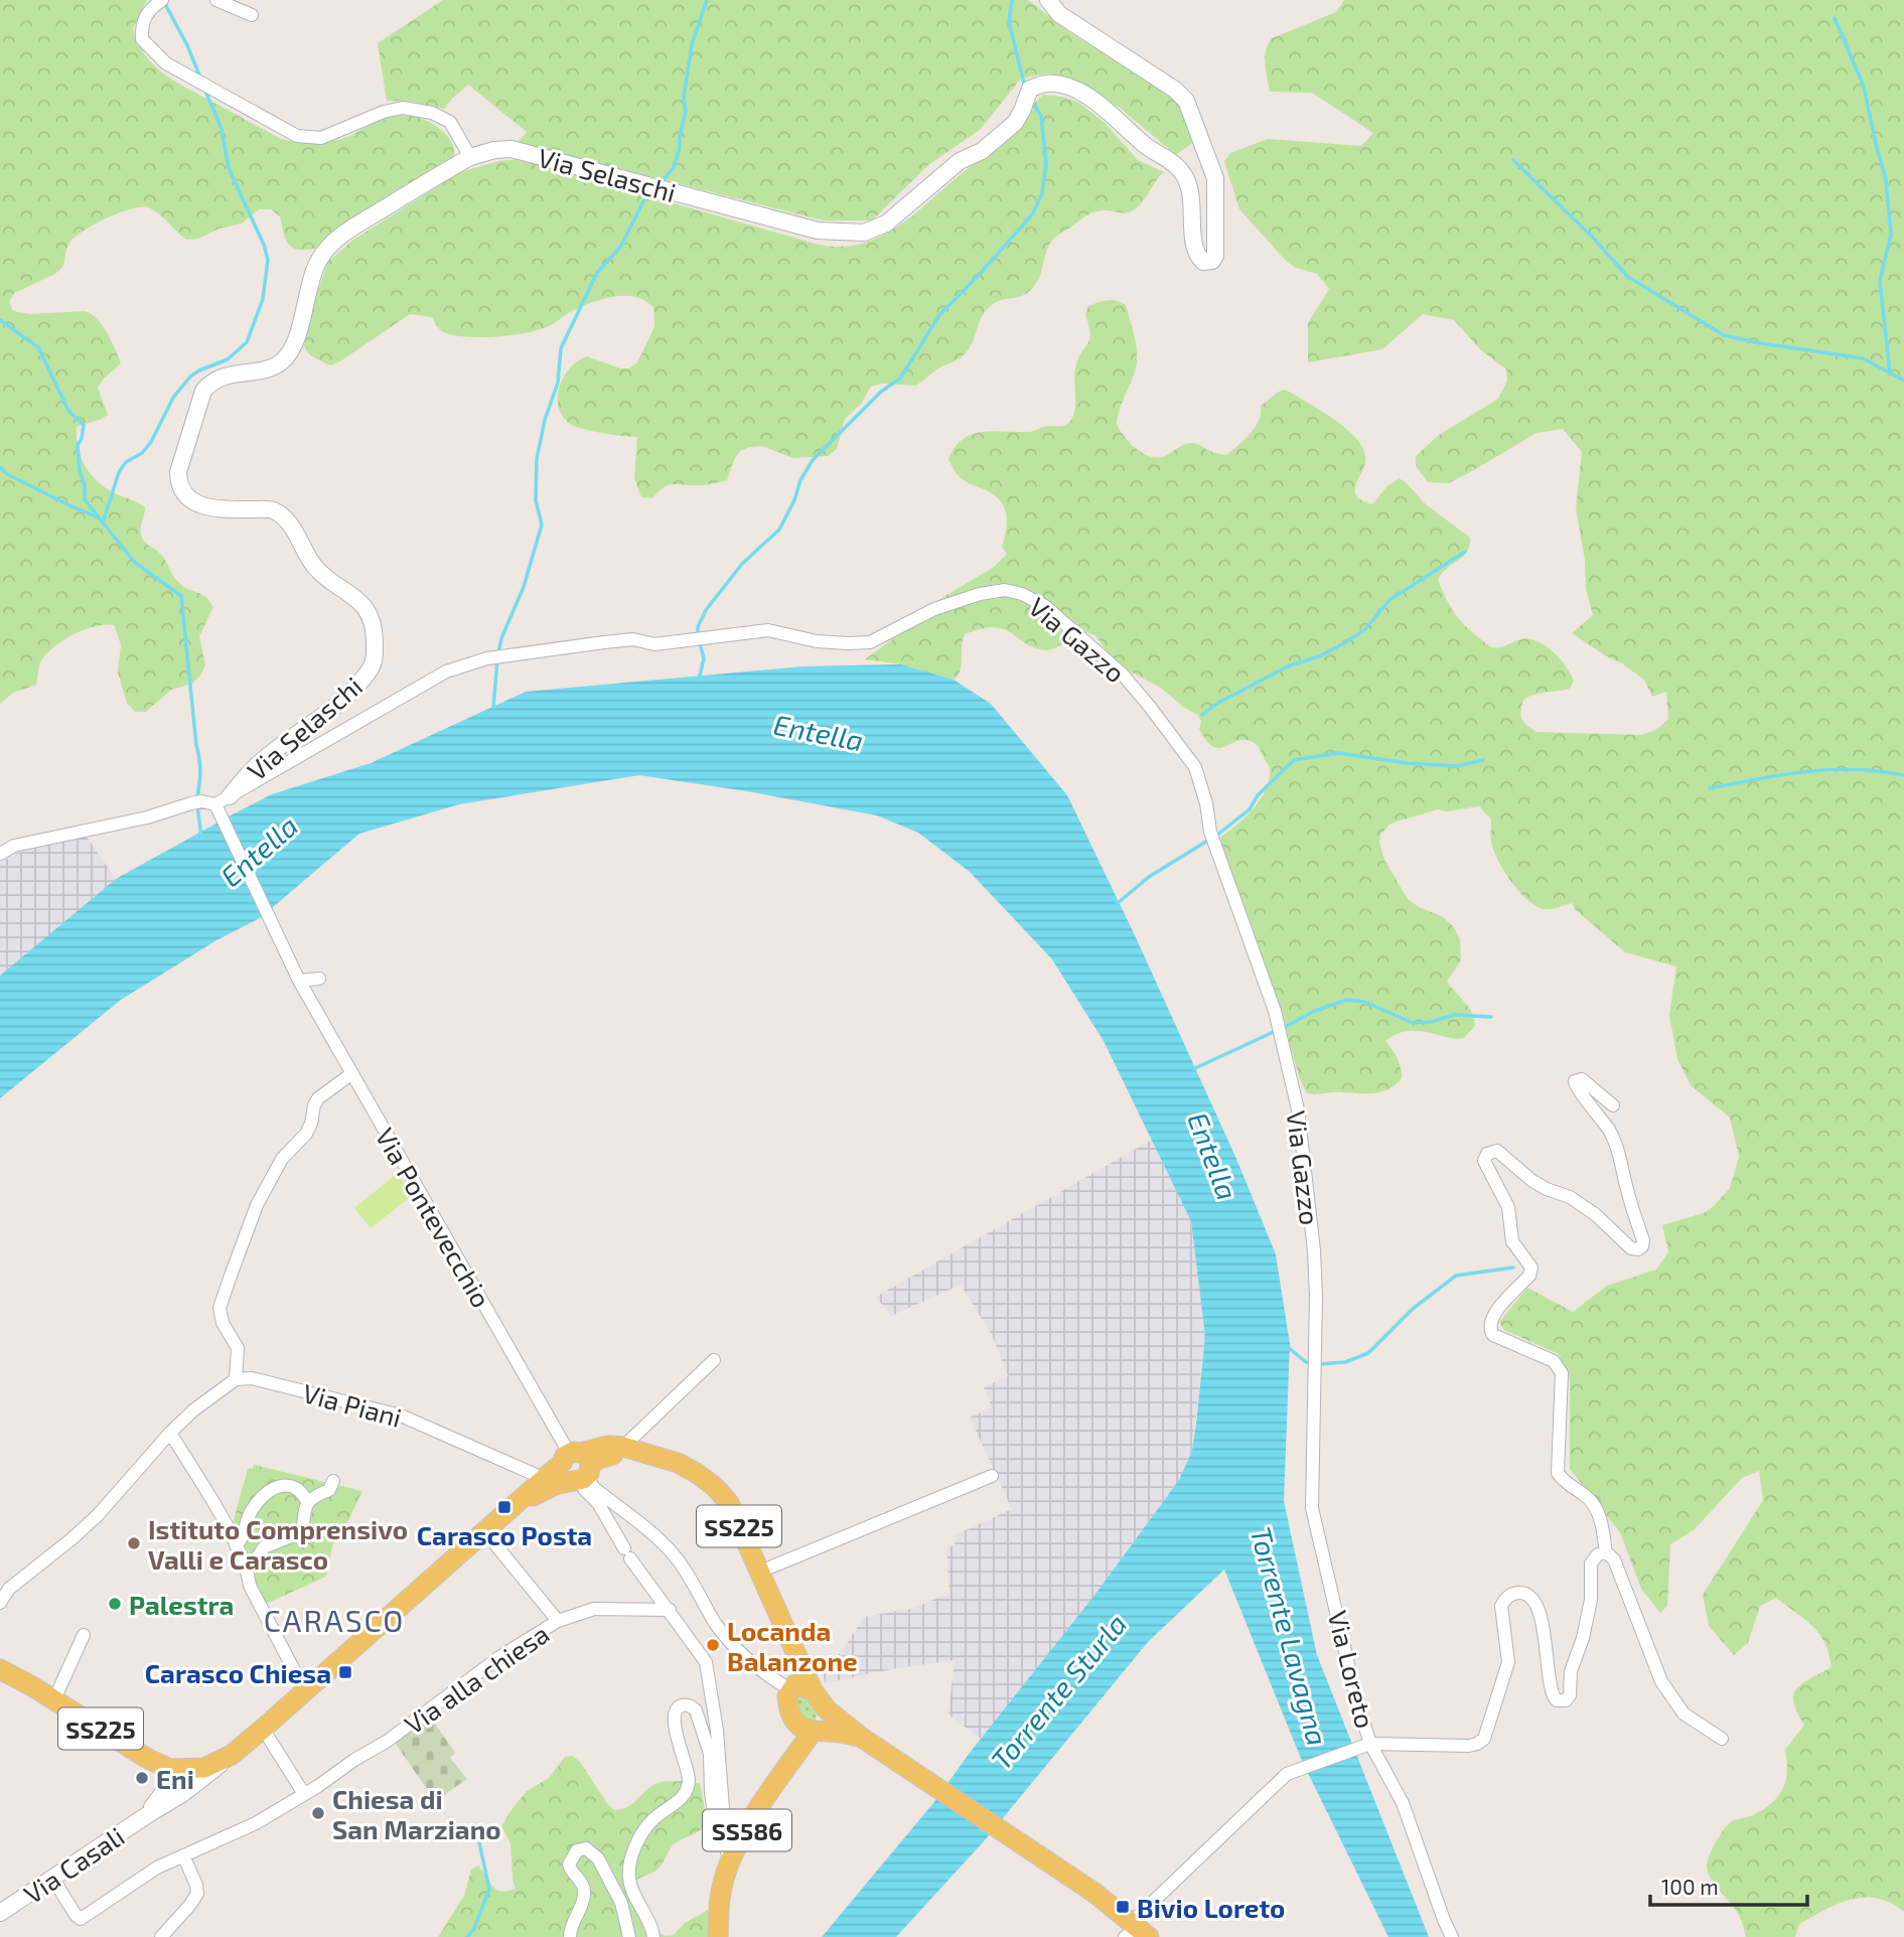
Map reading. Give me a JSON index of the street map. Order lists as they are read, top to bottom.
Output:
{
  "streets": {
    "main road": ["SS225", "SS586"],
    "street": [
      "Via Selaschi",
      "Via Gazzo",
      "Via Pontevecchio",
      "Via Piani",
      "Via Loreto",
      "Via alla chiesa",
      "Via Casali"
    ]
  },
  "crossings": [
    ["Via Selaschi", "Via Gazzo"],
    ["Via Selaschi", "Via Pontevecchio"],
    ["Via Gazzo", "Via Pontevecchio"],
    ["Via Gazzo", "Via Loreto"],
    ["Via Pontevecchio", "SS225"],
    ["Via Piani", "SS225"],
    ["SS225", "SS586"],
    ["SS225", "Via Casali"],
    ["Via alla chiesa", "Via Casali"]
  ],
  "districts": ["CARASCO"],
  "water": ["Entella", "Torrente Lavagna", "Torrente Sturla"],
  "places": {
    "transit": ["Carasco Posta", "Carasco Chiesa", "Bivio Loreto"],
    "other": [
      "Istituto Comprensivo Valli e Carasco",
      "Palestra",
      "Locanda Balanzone",
      "Eni",
      "Chiesa di San Marziano"
    ]
  },
  "scale_bar": "100 m"
}
